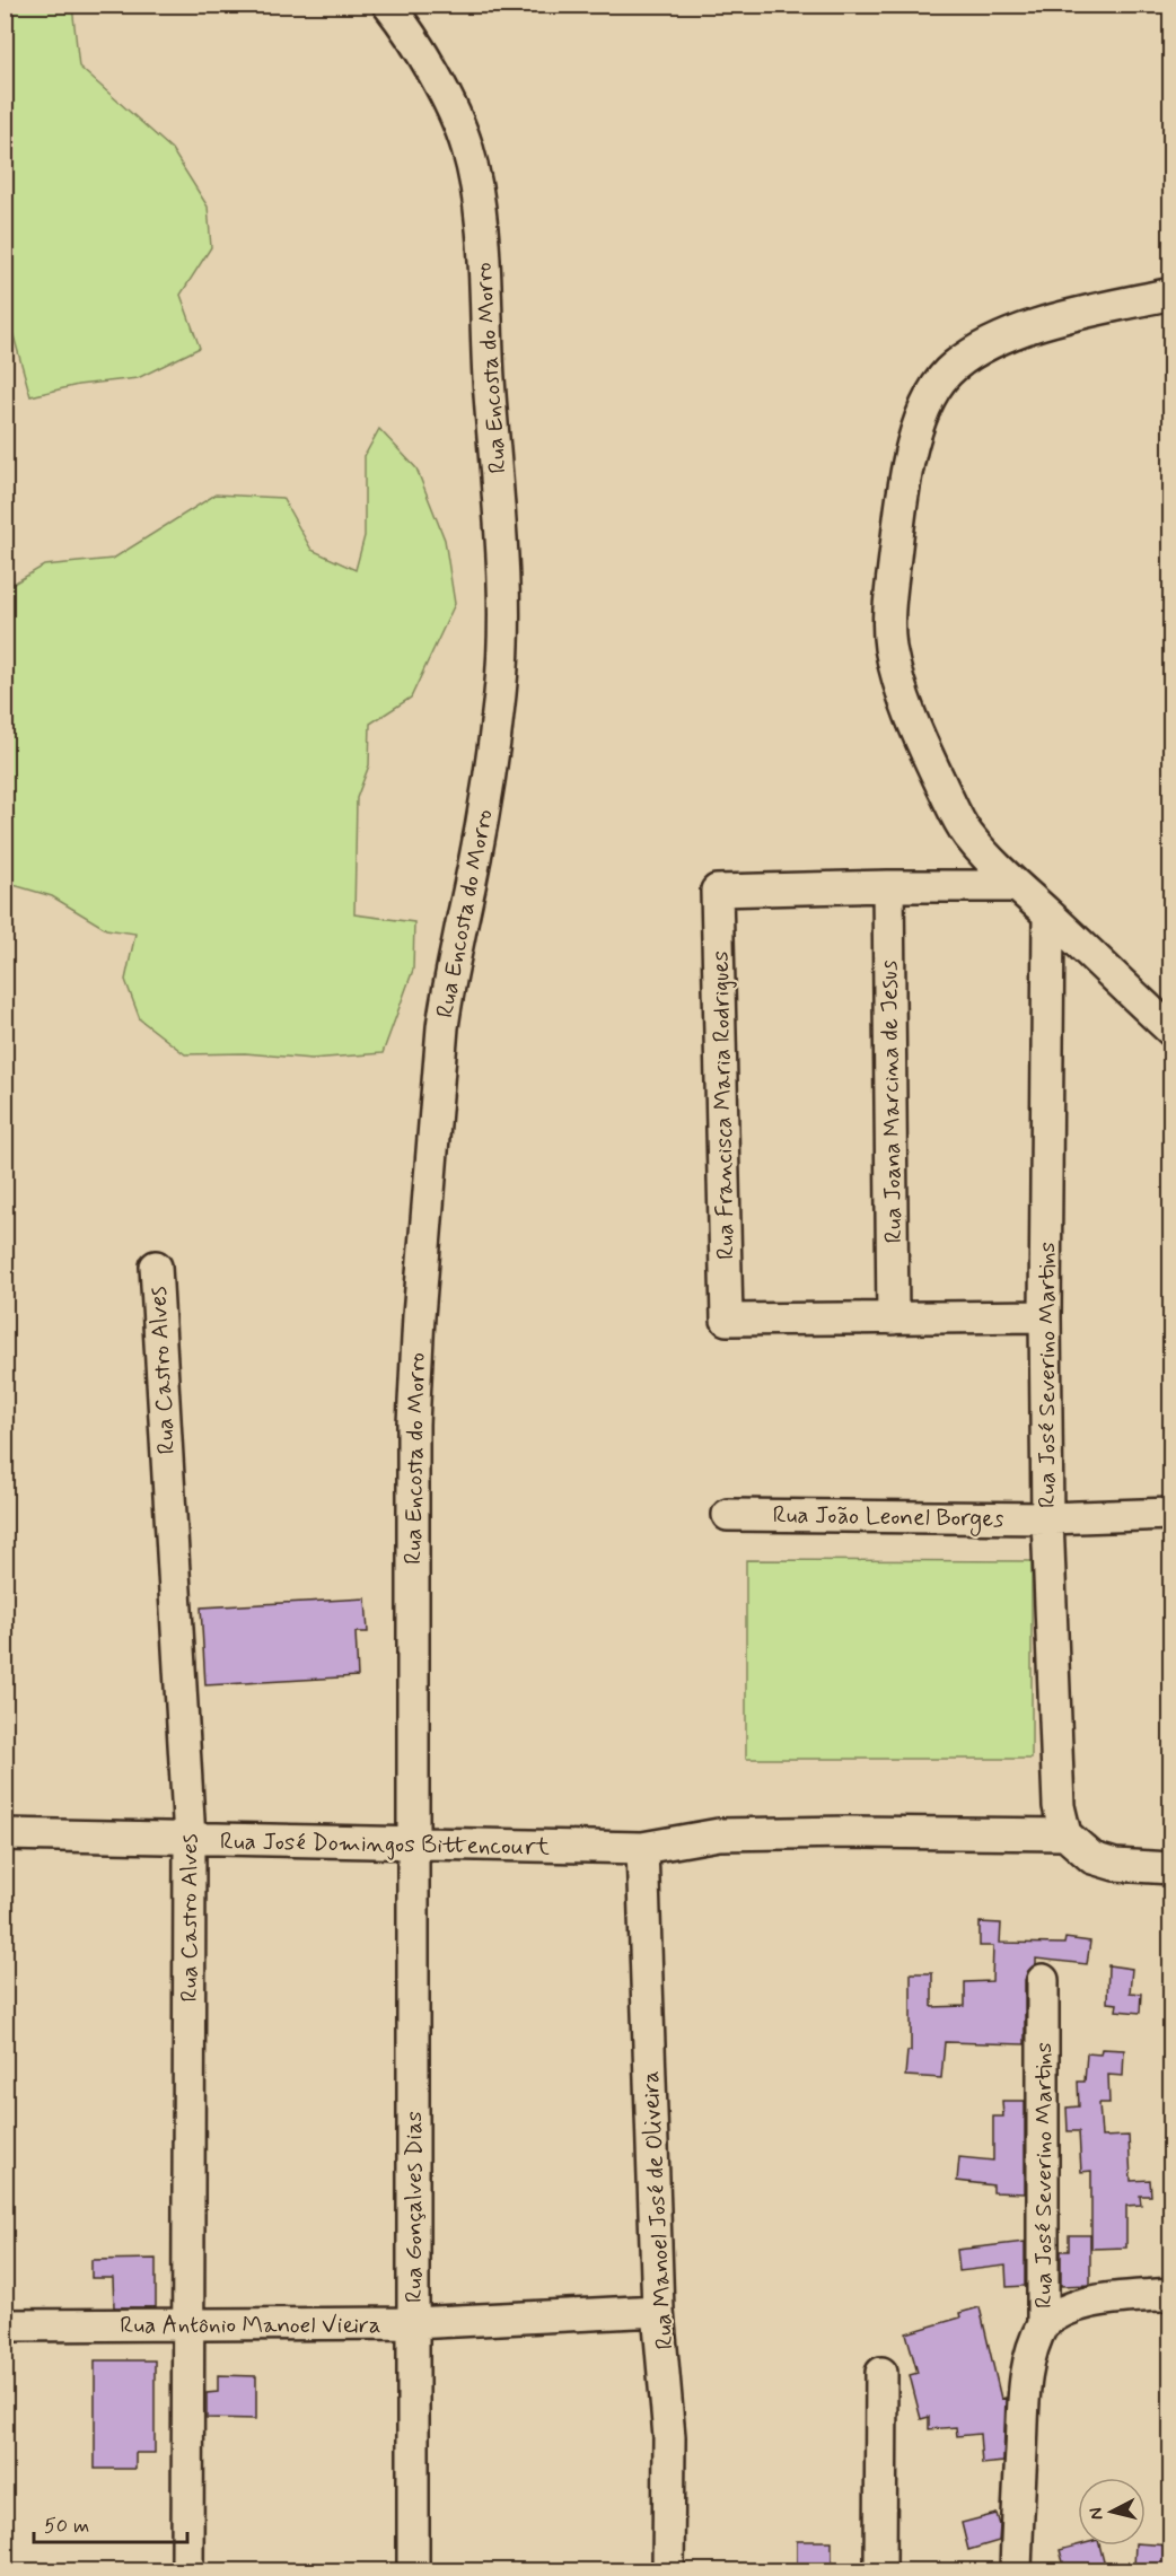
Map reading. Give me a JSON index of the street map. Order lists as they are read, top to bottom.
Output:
{
  "streets": {
    "street": [
      "Rua Encosta do Morro",
      "Rua Joana Marcina de Jesus",
      "Rua Francisca Maria Rodrigues",
      "Rua Castro Alves",
      "Rua José Severino Martins",
      "Rua João Leonel Borges",
      "Rua José Domingos Bittencourt",
      "Rua Gonçalves Dias",
      "Rua Manoel José de Oliveira",
      "Rua Antônio Manoel Vieira"
    ]
  },
  "crossings": [
    ["Rua Encosta do Morro", "Rua José Domingos Bittencourt"],
    ["Rua Encosta do Morro", "Rua Gonçalves Dias"],
    ["Rua Joana Marcina de Jesus", "Rua Francisca Maria Rodrigues"],
    ["Rua Castro Alves", "Rua José Domingos Bittencourt"],
    ["Rua Castro Alves", "Rua Antônio Manoel Vieira"],
    ["Rua José Severino Martins", "Rua João Leonel Borges"],
    ["Rua José Severino Martins", "Rua José Domingos Bittencourt"],
    ["Rua José Domingos Bittencourt", "Rua Gonçalves Dias"],
    ["Rua José Domingos Bittencourt", "Rua Manoel José de Oliveira"],
    ["Rua Gonçalves Dias", "Rua Antônio Manoel Vieira"],
    ["Rua Manoel José de Oliveira", "Rua Antônio Manoel Vieira"]
  ],
  "scale_bar": "50 m",
  "north": "left"
}
